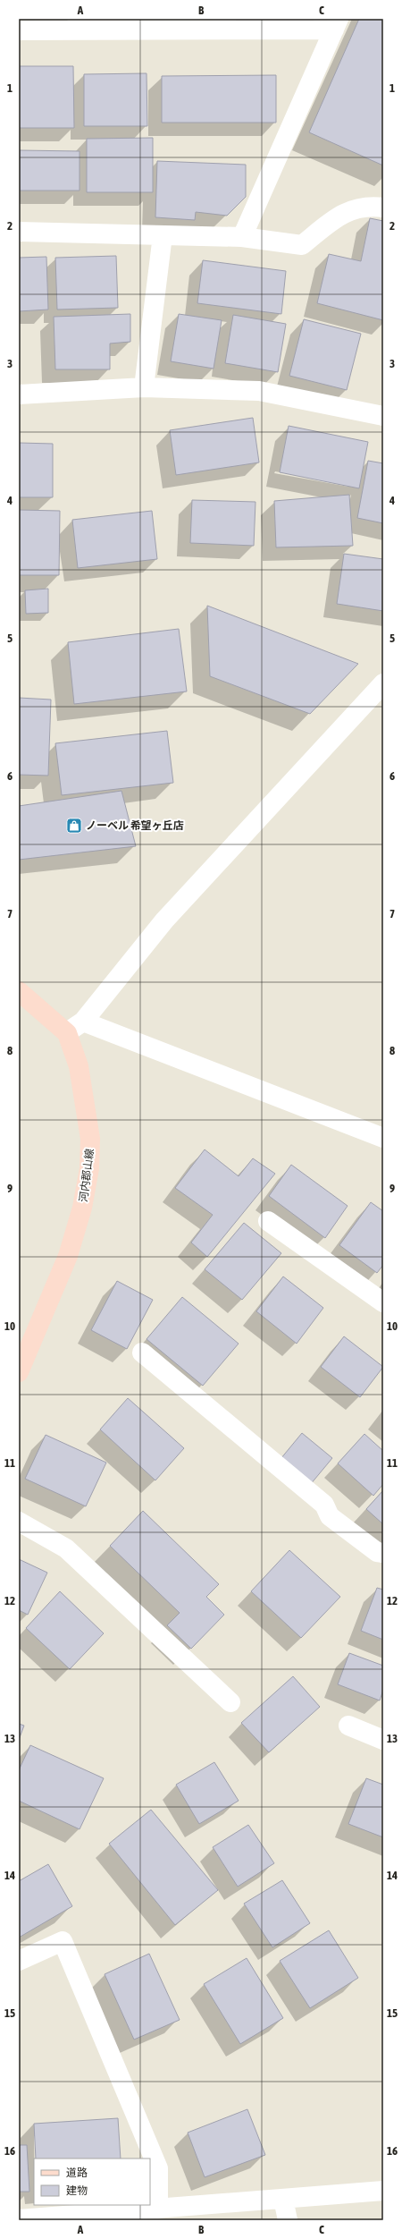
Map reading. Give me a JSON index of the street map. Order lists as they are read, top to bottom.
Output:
{
  "streets": {
    "main road": ["河内郡山線"]
  },
  "places": {
    "shop": ["ノーベル 希望ヶ丘店"]
  },
  "legend": ["道路", "建物"],
  "grid": {
    "columns": ["A", "B", "C"],
    "rows": [
      "1",
      "2",
      "3",
      "4",
      "5",
      "6",
      "7",
      "8",
      "9",
      "10",
      "11",
      "12",
      "13",
      "14",
      "15",
      "16"
    ]
  }
}
